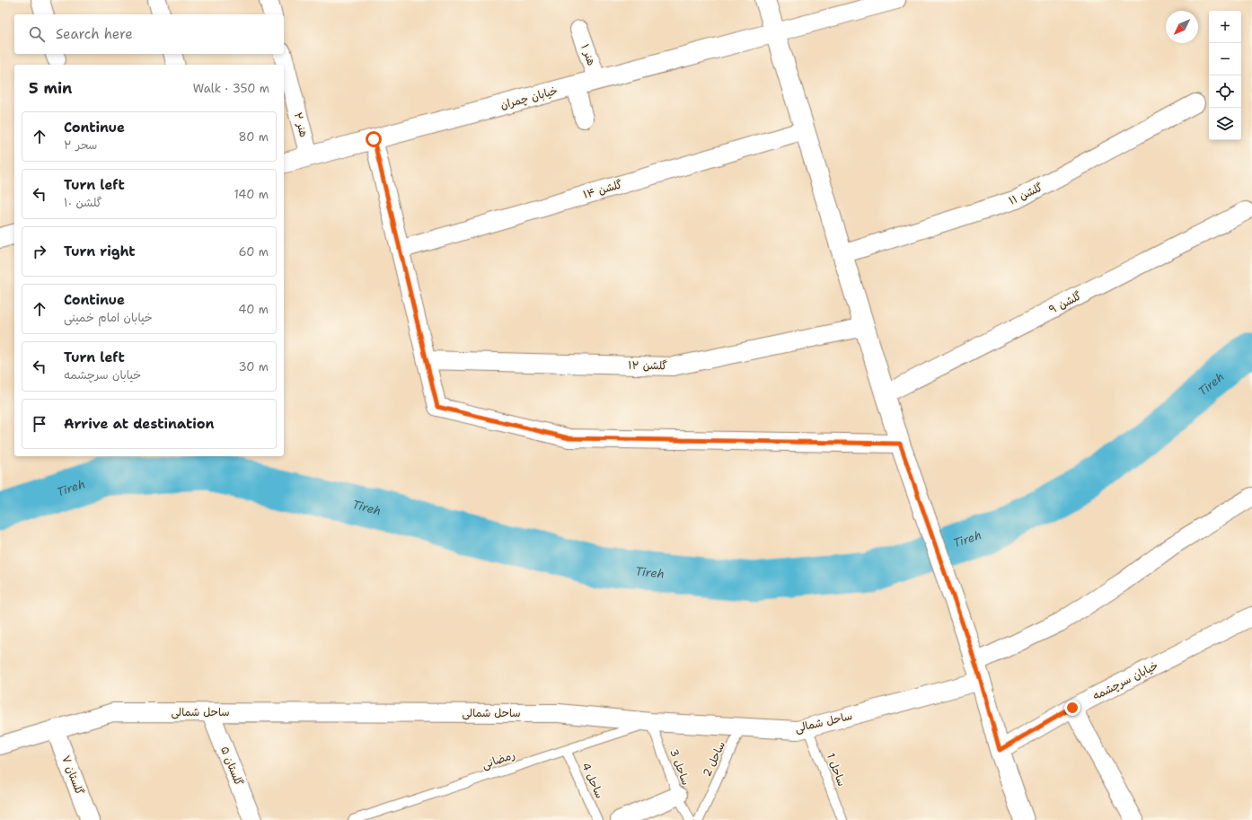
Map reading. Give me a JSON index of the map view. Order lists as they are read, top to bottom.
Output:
{
  "streets": {
    "street": [
      "هنر ۱",
      "خیابان چمران",
      "هنر ۲",
      "گلشن ۱۴",
      "گلشن ۱۱",
      "گلشن ۹",
      "گلشن ۱۲",
      "خیابان سرچشمه",
      "ساحل شمالی",
      "گلستان ۵",
      "گلستان ۷"
    ],
    "lane": [
      "ساحل 2",
      "رمضانی",
      "ساحل 3",
      "ساحل 1",
      "ساحل 4"
    ]
  },
  "crossings": [
    ["هنر ۱", "خیابان چمران"],
    ["خیابان چمران", "هنر ۲"],
    ["ساحل شمالی", "ساحل 2"],
    ["ساحل شمالی", "رمضانی"],
    ["ساحل شمالی", "گلستان ۵"],
    ["ساحل شمالی", "ساحل 3"],
    ["ساحل شمالی", "ساحل 1"],
    ["ساحل شمالی", "گلستان ۷"],
    ["رمضانی", "ساحل 3"],
    ["رمضانی", "ساحل 4"]
  ],
  "water": ["Tireh"],
  "north": "bottom left",
  "page": {
    "map_buttons": ["+", "−"],
    "search": "Search here",
    "heading": ["5 min", "Walk · 350 m"],
    "list": [
      ["Continue", "سحر ۲", "80 m"],
      ["Turn left", "گلشن ۱۰", "140 m"],
      ["Turn right", "60 m"],
      ["Continue", "خیابان امام خمینی", "40 m"],
      ["Turn left", "خیابان سرچشمه", "30 m"],
      "Arrive at destination"
    ]
  }
}
